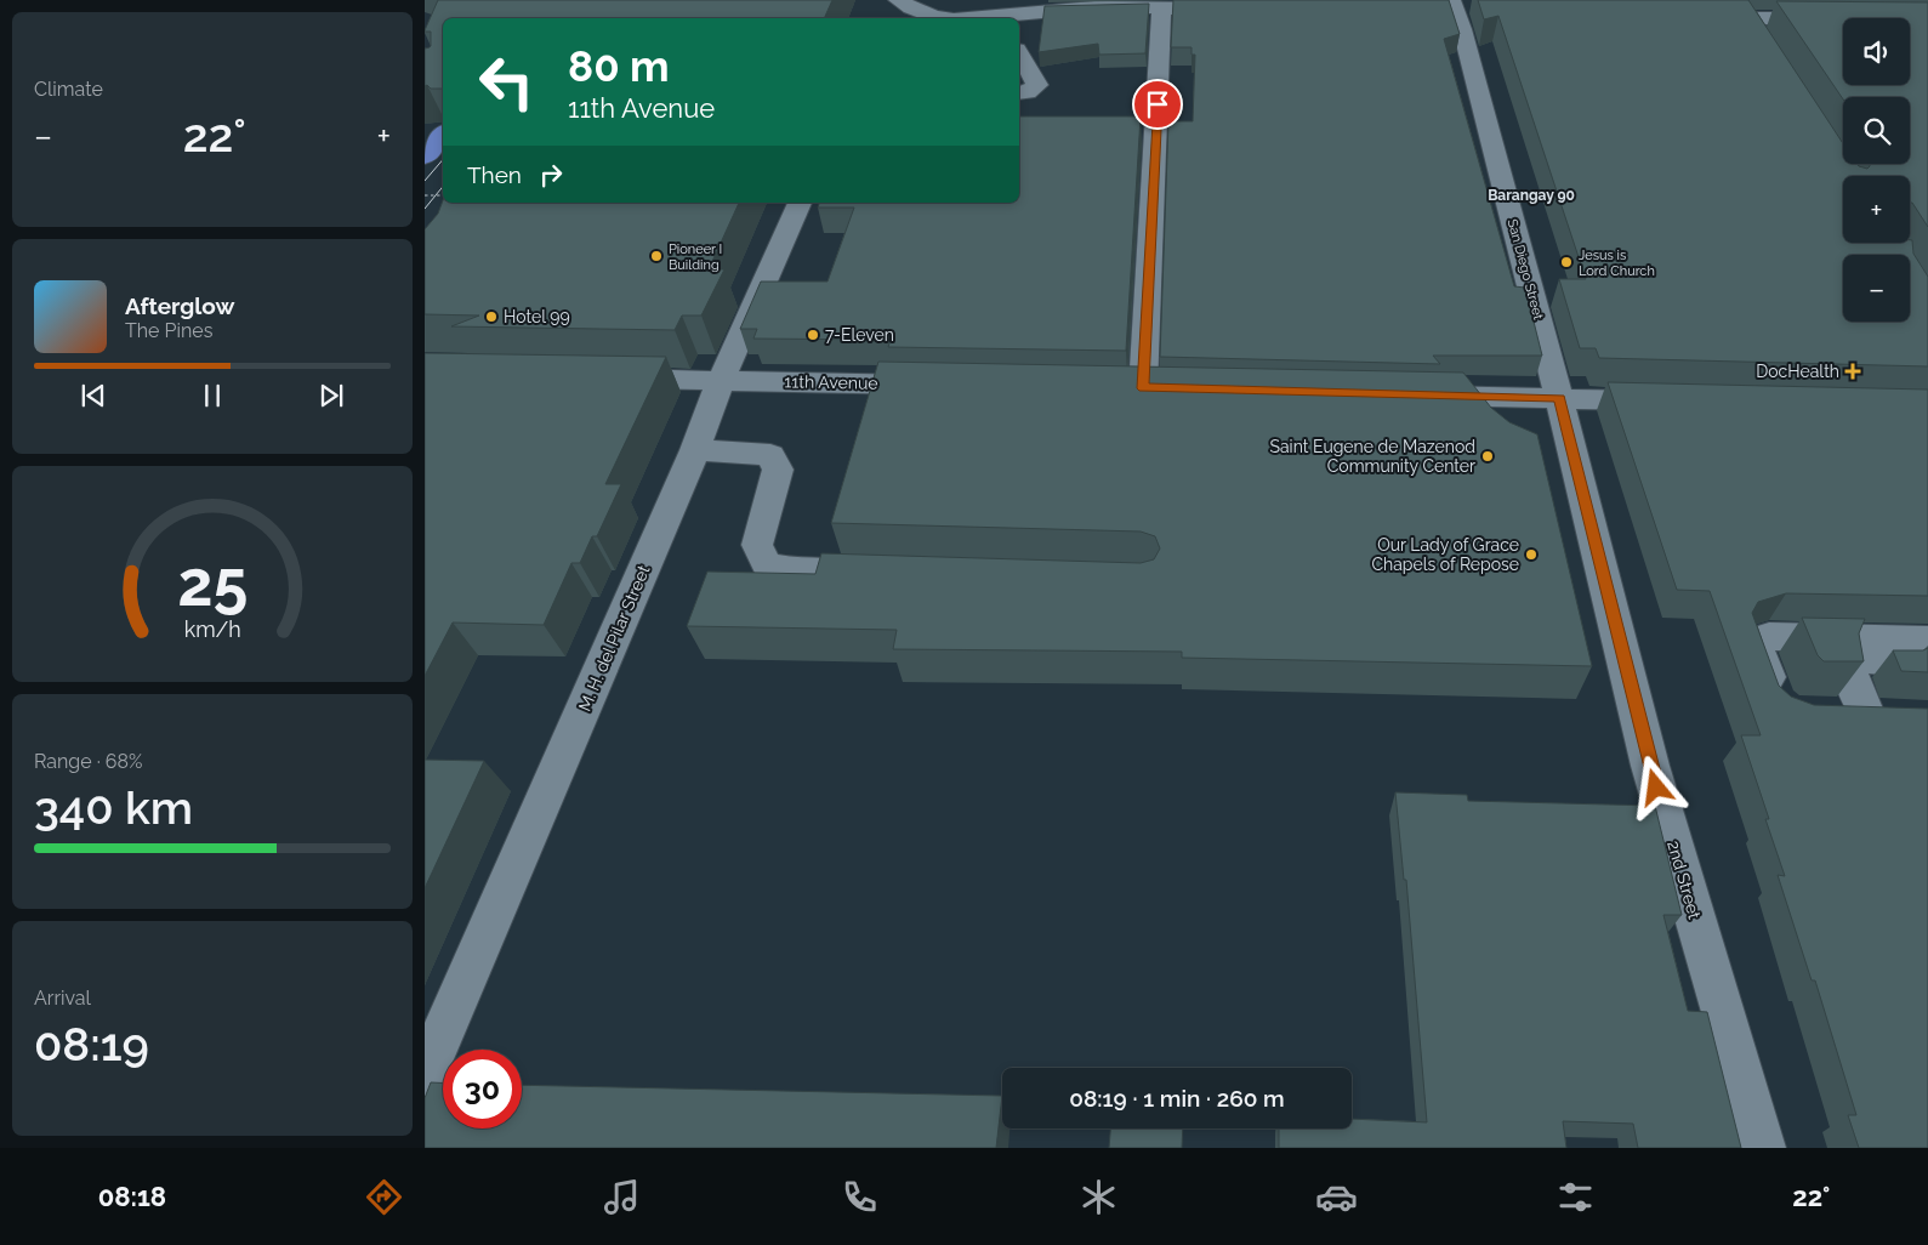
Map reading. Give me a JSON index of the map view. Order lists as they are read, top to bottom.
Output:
{
  "streets": {
    "street": [
      "San Diego Street",
      "11th Avenue",
      "M. H. del Pilar Street",
      "2nd Street"
    ]
  },
  "crossings": [
    ["San Diego Street", "2nd Street"],
    ["11th Avenue", "M. H. del Pilar Street"]
  ],
  "districts": ["Barangay 90"],
  "places": {
    "other": [
      "Pioneer I Building",
      "Jesus is Lord Church",
      "Hotel 99",
      "7-Eleven",
      "Saint Eugene de Mazenod Community Center",
      "Our Lady of Grace Chapels of Repose"
    ],
    "health": ["DocHealth"]
  },
  "page": {
    "tile": [
      "Climate",
      ["Range · 68%", "340 km"],
      ["Arrival", "08:19"]
    ],
    "map_buttons": ["+", "−"],
    "turn": ["80 m", "11th Avenue"],
    "heat": ["−", "22°", "+"],
    "then": "Then",
    "song": ["Afterglow", "The Pines"],
    "limit": "30",
    "trip": "08:19 · 1 min · 260 m",
    "tabs": ["08:18", "22°"],
    "gauge": ["25", "km/h"]
  }
}
